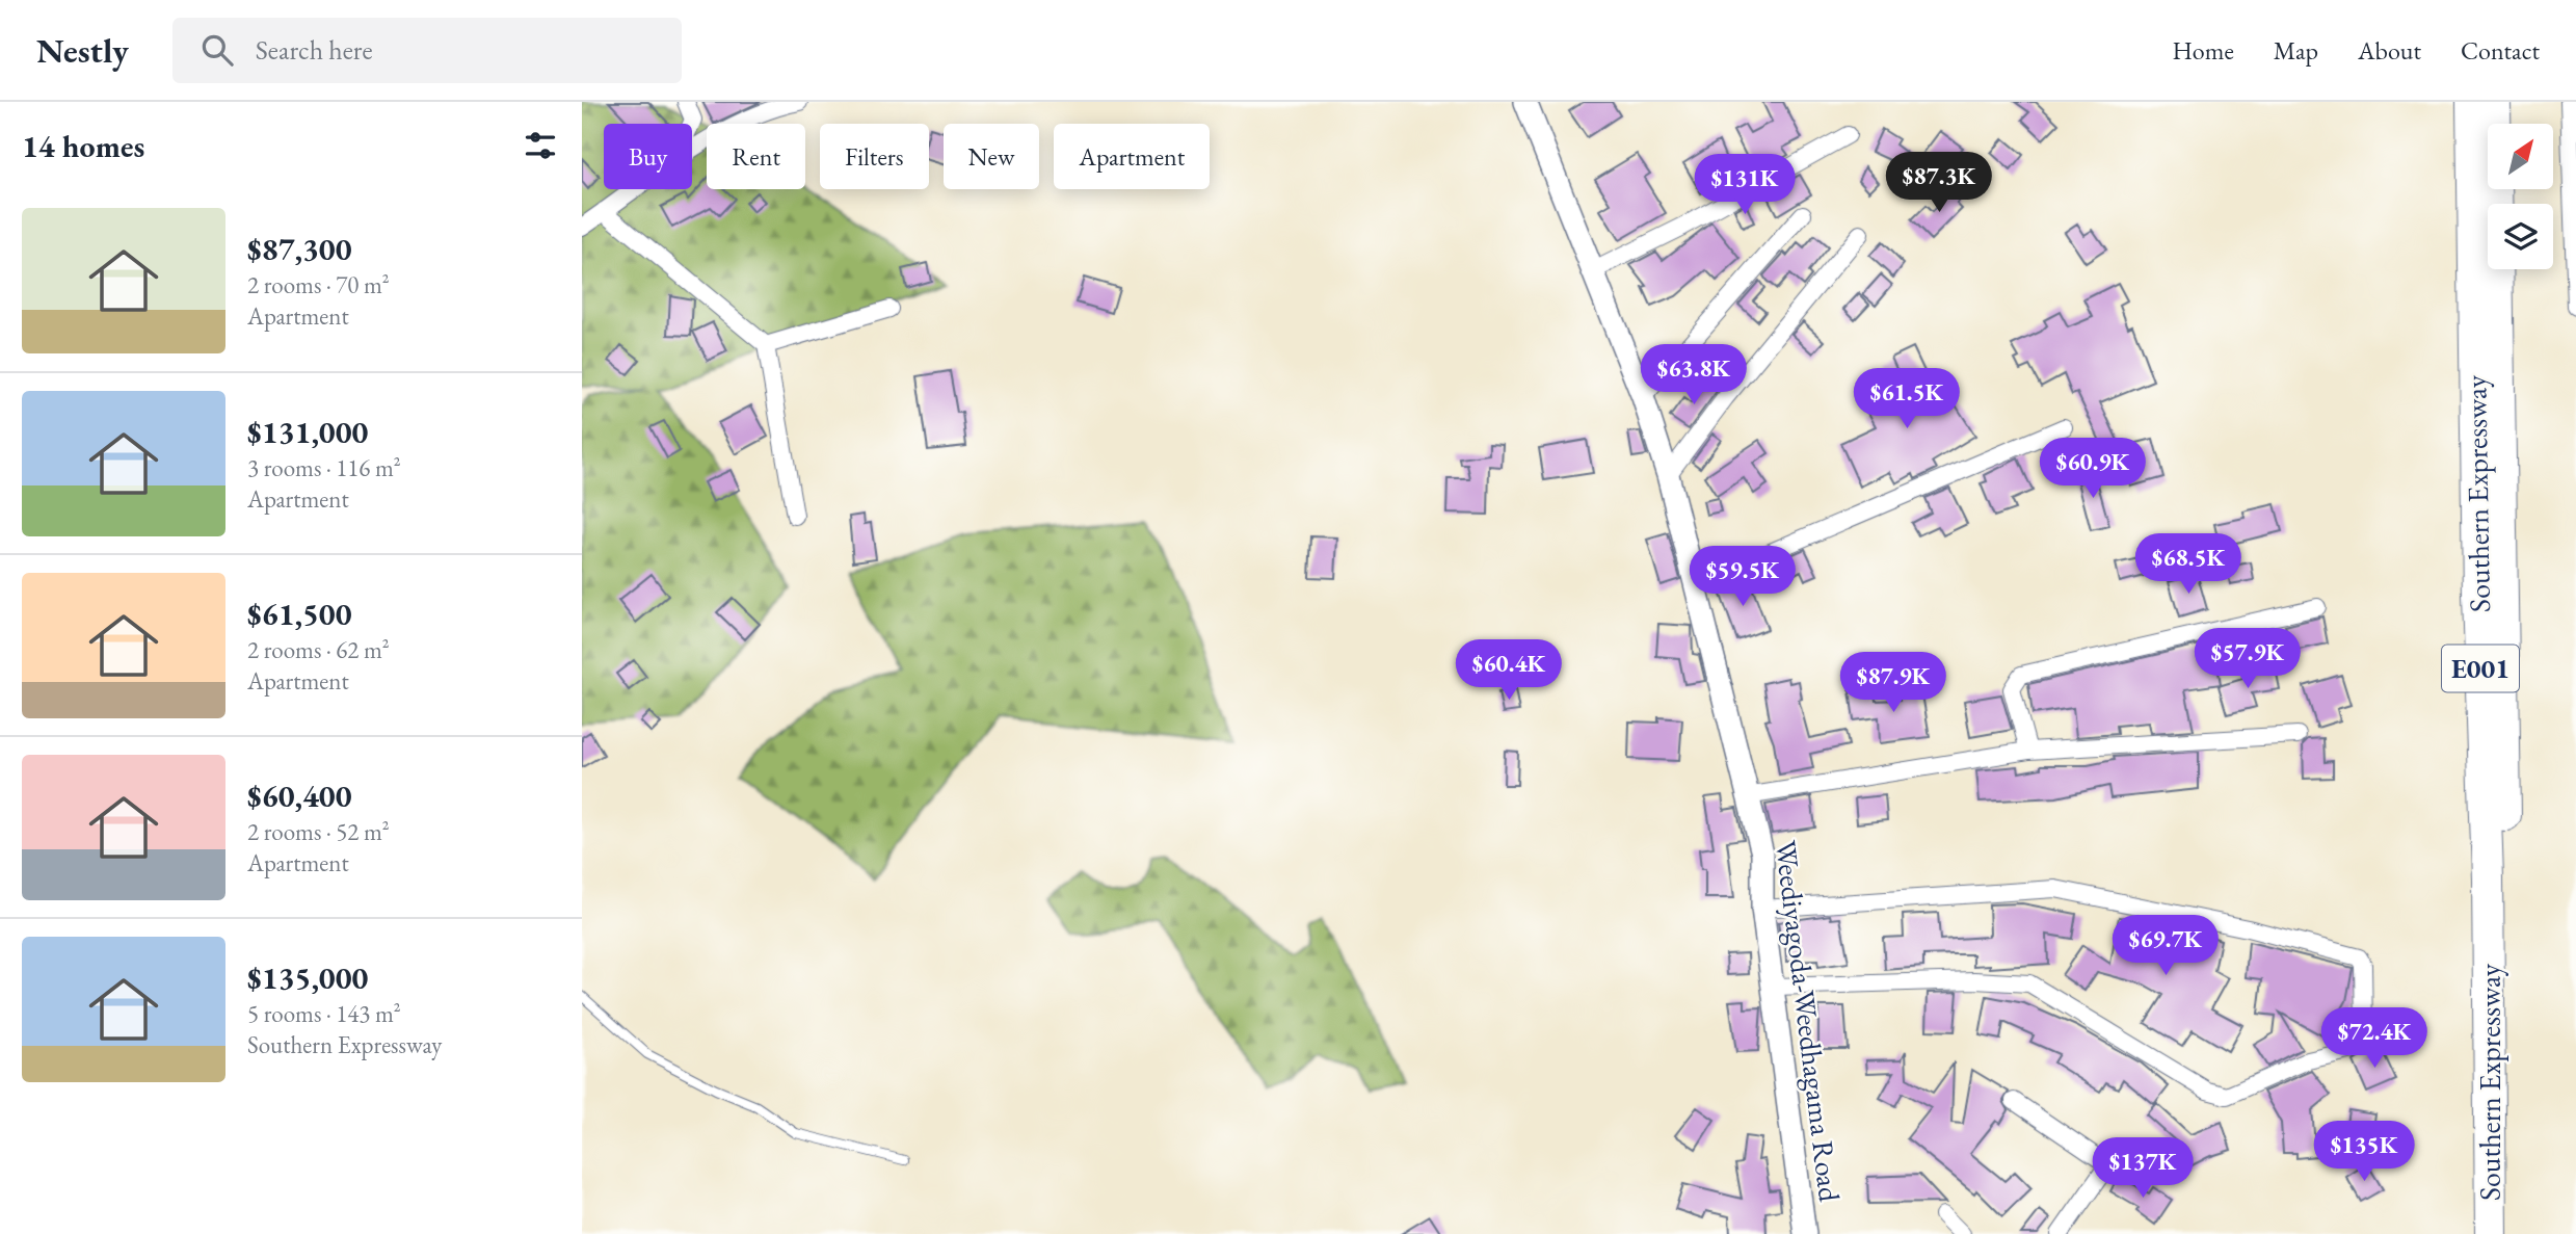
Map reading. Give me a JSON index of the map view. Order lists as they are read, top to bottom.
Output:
{
  "streets": {
    "highway": ["Southern Expressway", "E001"],
    "street": ["Weediyagoda-Weedhagama Road"]
  },
  "north": "top right",
  "page": {
    "header": "Nestly",
    "search": "Search here",
    "nav": [
      "Home",
      "Map",
      "About",
      "Contact"
    ],
    "heading": "14 homes",
    "chip": [
      "Buy",
      "Rent",
      "Filters",
      "New",
      "Apartment"
    ],
    "price": [
      "$87.3K",
      "$131K",
      "$63.8K",
      "$61.5K",
      "$60.9K",
      "$68.5K",
      "$59.5K",
      "$57.9K",
      "$60.4K",
      "$87.9K",
      "$69.7K",
      "$72.4K",
      "$135K",
      "$137K"
    ],
    "list": [
      {
        "name": "$87,300",
        "note": "2 rooms · 70 m² · Apartment"
      },
      {
        "name": "$131,000",
        "note": "3 rooms · 116 m² · Apartment"
      },
      {
        "name": "$61,500",
        "note": "2 rooms · 62 m² · Apartment"
      },
      {
        "name": "$60,400",
        "note": "2 rooms · 52 m² · Apartment"
      },
      {
        "name": "$135,000",
        "note": "5 rooms · 143 m² · Southern Expressway"
      }
    ]
  }
}
